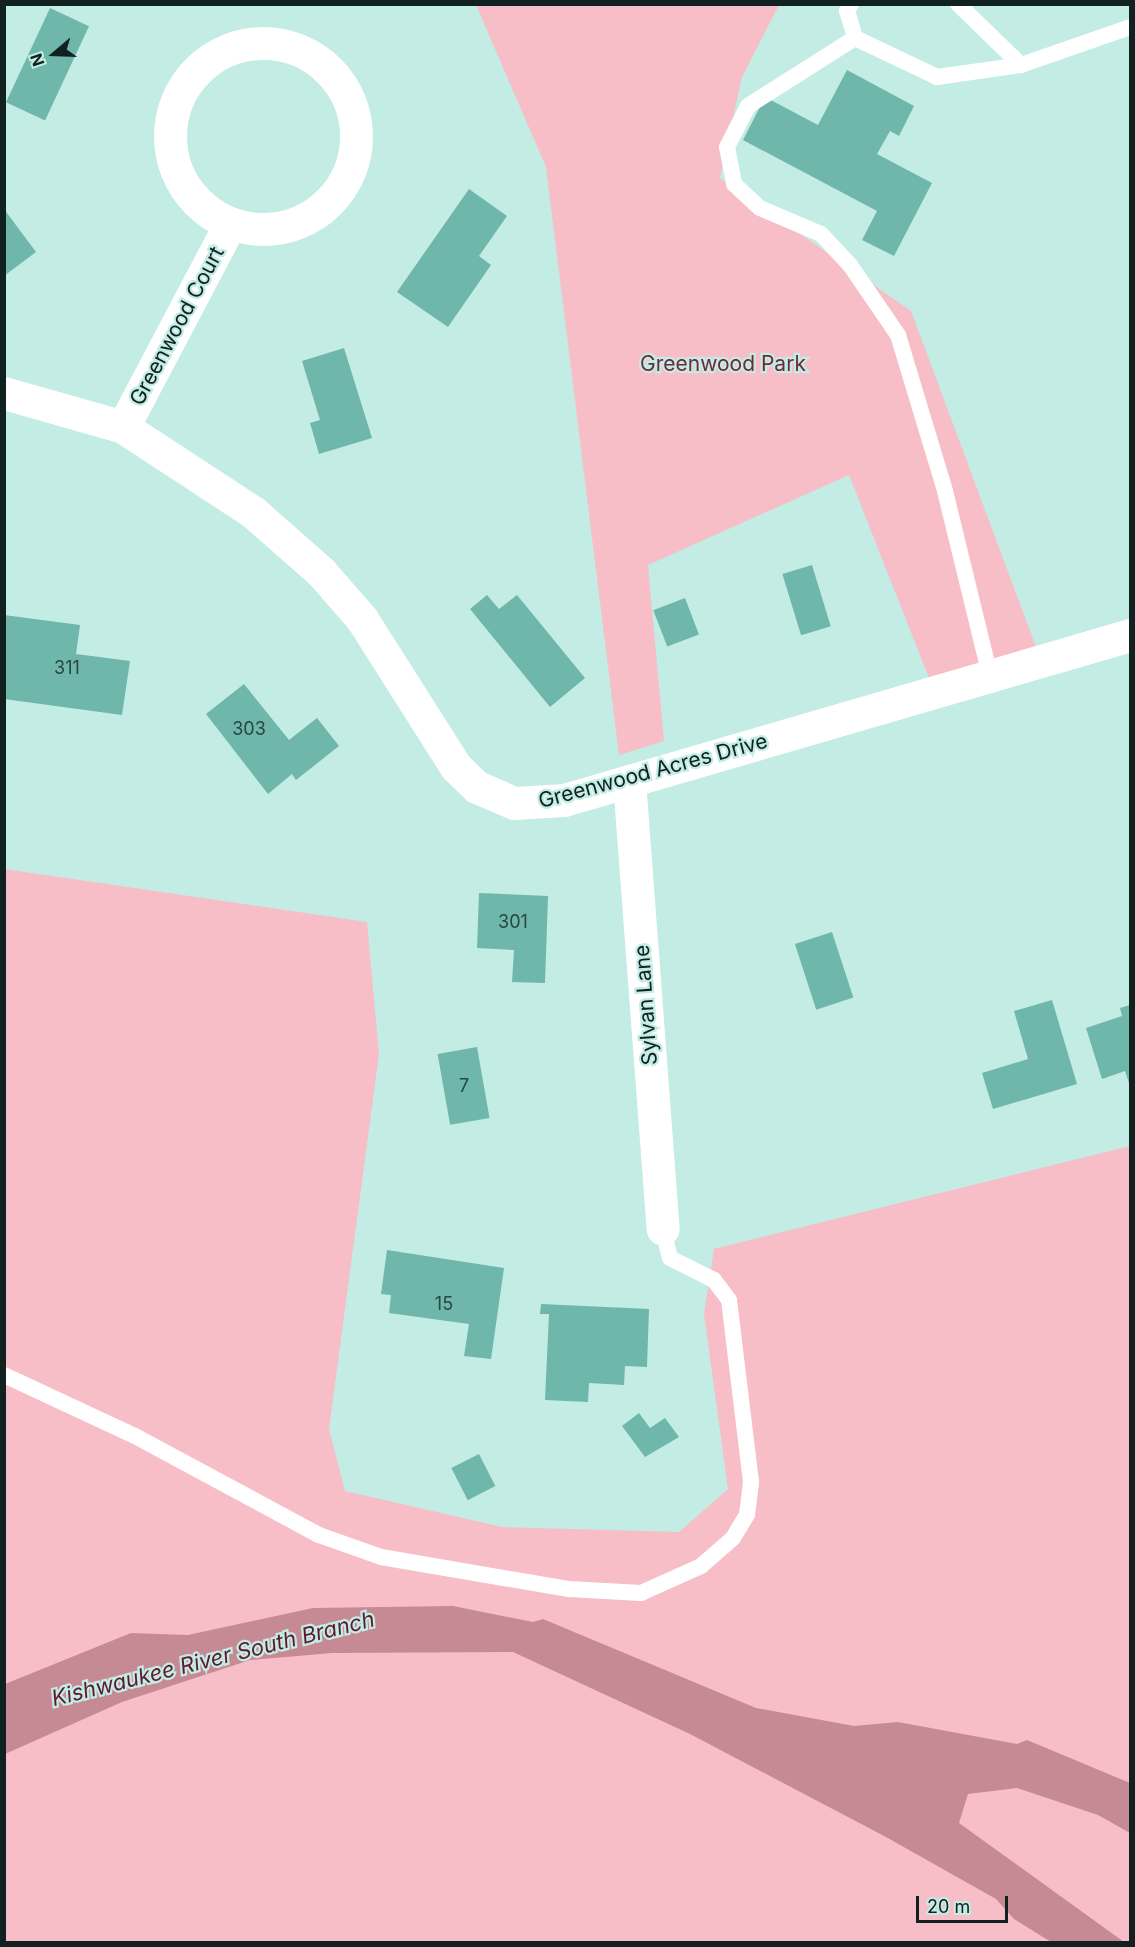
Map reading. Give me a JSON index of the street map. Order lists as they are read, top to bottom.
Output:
{
  "streets": {
    "street": ["Greenwood Court", "Greenwood Acres Drive", "Sylvan Lane"]
  },
  "crossings": [
    ["Greenwood Court", "Greenwood Acres Drive"],
    ["Greenwood Acres Drive", "Sylvan Lane"]
  ],
  "water": ["Kishwaukee River South Branch"],
  "parks": ["Greenwood Park"],
  "house_numbers": [
    "311",
    "303",
    "301",
    "7",
    "15"
  ],
  "scale_bar": "20 m",
  "north": "left"
}
